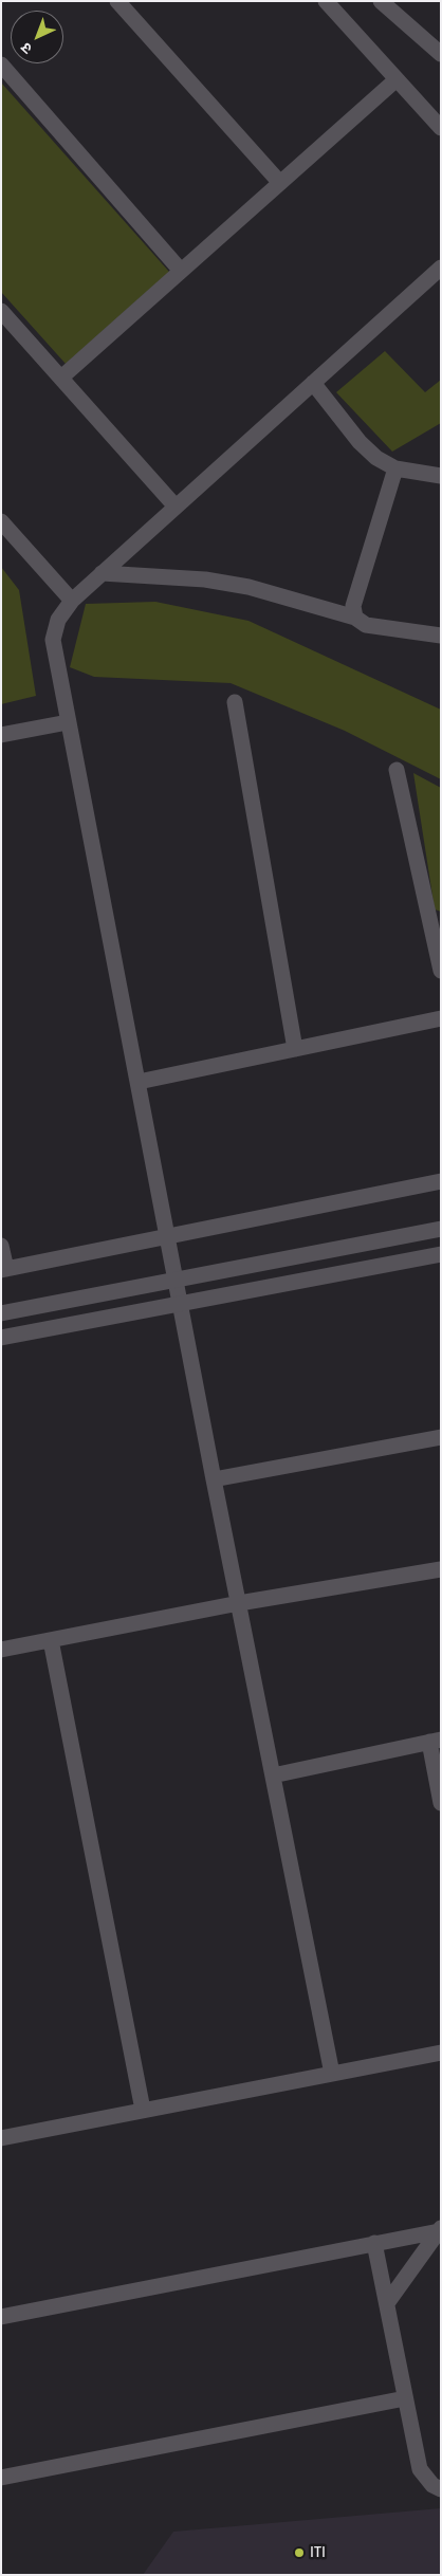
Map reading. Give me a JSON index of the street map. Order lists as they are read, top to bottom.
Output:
{
  "places": ["ITI"],
  "north": "bottom left"
}
